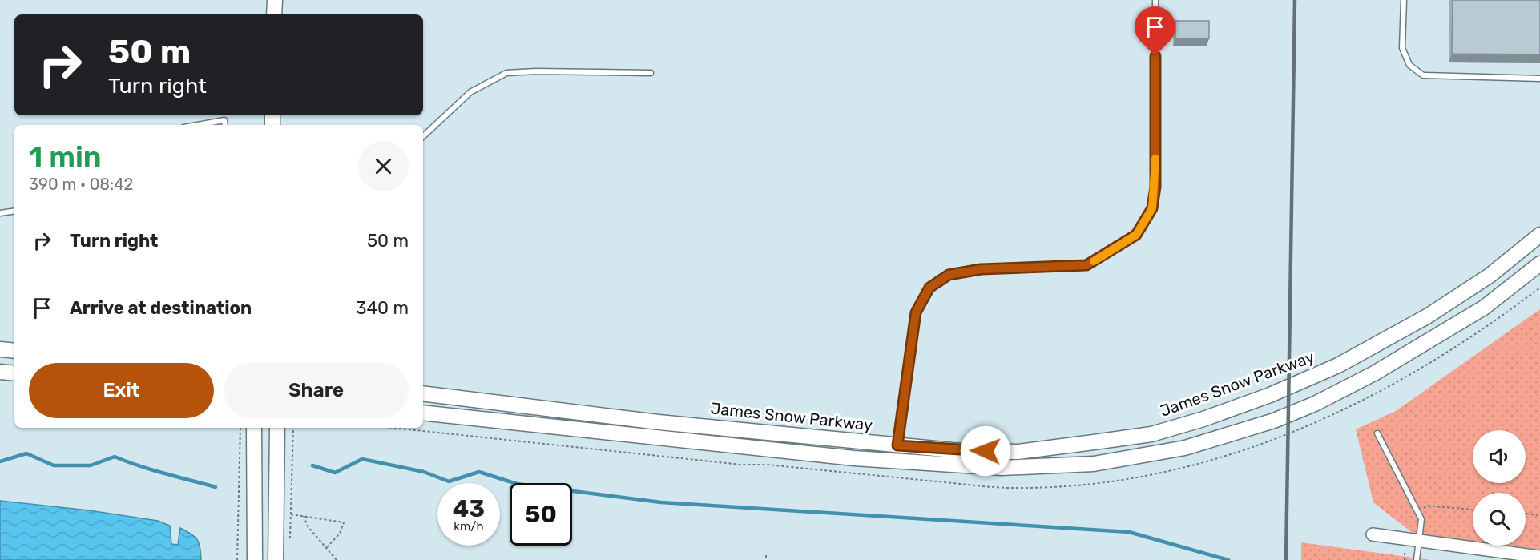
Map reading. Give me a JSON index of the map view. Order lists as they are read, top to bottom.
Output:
{
  "streets": {
    "main road": ["James Snow Parkway"]
  },
  "page": {
    "turn": ["50 m", "Turn right"],
    "heading": ["1 min", "390 m · 08:42"],
    "list": [
      {
        "name": "Turn right",
        "value": "50 m"
      },
      {
        "name": "Arrive at destination",
        "value": "340 m"
      }
    ],
    "buttons": ["Exit", "Share"],
    "speed": "43 km/h",
    "limit": "50"
  }
}
